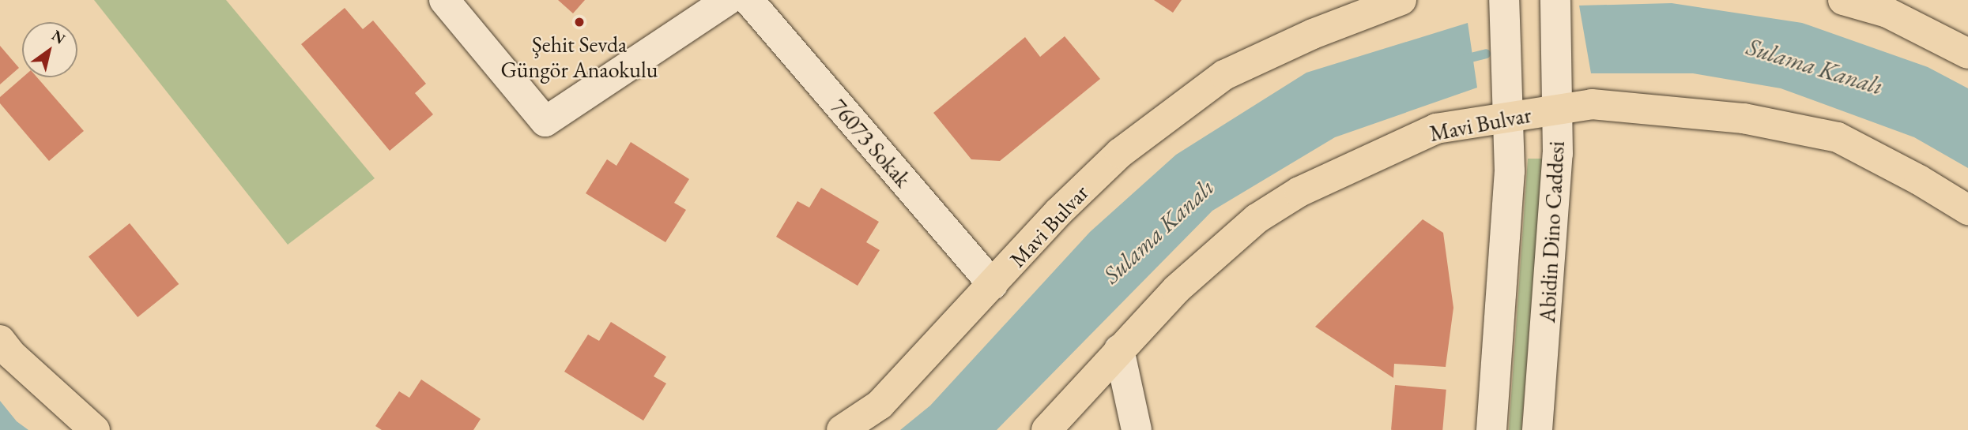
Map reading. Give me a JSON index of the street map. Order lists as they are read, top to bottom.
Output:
{
  "streets": {
    "main road": ["Mavi Bulvar", "76073 Sokak", "Abidin Dino Caddesi"]
  },
  "crossings": [
    ["Mavi Bulvar", "76073 Sokak"],
    ["Mavi Bulvar", "Abidin Dino Caddesi"]
  ],
  "water": ["Sulama Kanalı"],
  "places": ["Şehit Sevda Güngör Anaokulu"],
  "north": "top right"
}
